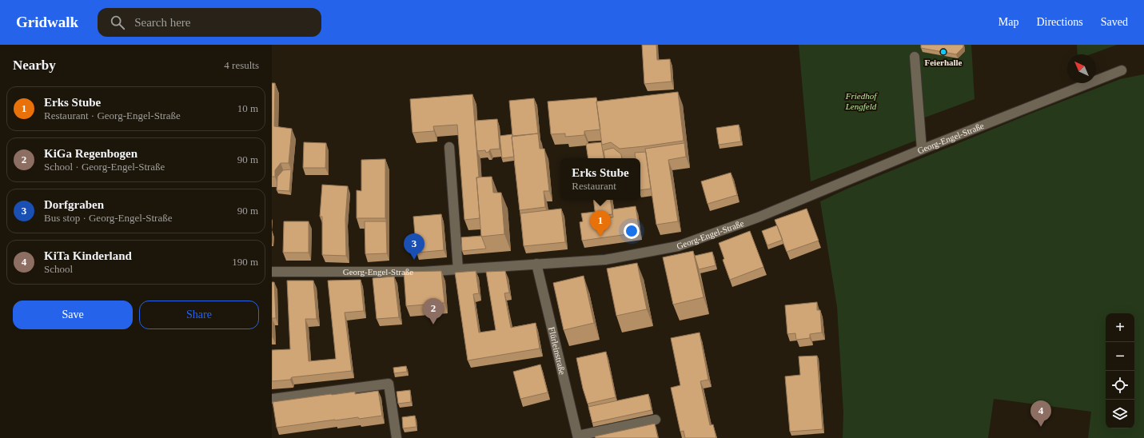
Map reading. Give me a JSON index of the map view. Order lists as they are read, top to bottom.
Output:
{
  "streets": {
    "street": ["Georg-Engel-Straße", "Flürleinstraße"]
  },
  "crossings": [
    ["Georg-Engel-Straße", "Flürleinstraße"]
  ],
  "parks": ["Friedhof Lengfeld"],
  "places": ["Feierhalle"],
  "north": "top left",
  "page": {
    "header": "Gridwalk",
    "search": "Search here",
    "nav": ["Map", "Directions", "Saved"],
    "heading": ["Nearby", "4 results"],
    "list": [
      {
        "mark": "1",
        "name": "Erks Stube",
        "note": "Restaurant · Georg-Engel-Straße",
        "value": "10 m"
      },
      {
        "mark": "2",
        "name": "KiGa Regenbogen",
        "note": "School · Georg-Engel-Straße",
        "value": "90 m"
      },
      {
        "mark": "3",
        "name": "Dorfgraben",
        "note": "Bus stop · Georg-Engel-Straße",
        "value": "90 m"
      },
      {
        "mark": "4",
        "name": "KiTa Kinderland",
        "note": "School",
        "value": "190 m"
      }
    ],
    "popup": ["Erks Stube", "Restaurant"],
    "pins": [
      "1",
      "3",
      "2",
      "4"
    ],
    "buttons": ["Save", "Share"],
    "map_buttons": ["+", "−"]
  }
}
